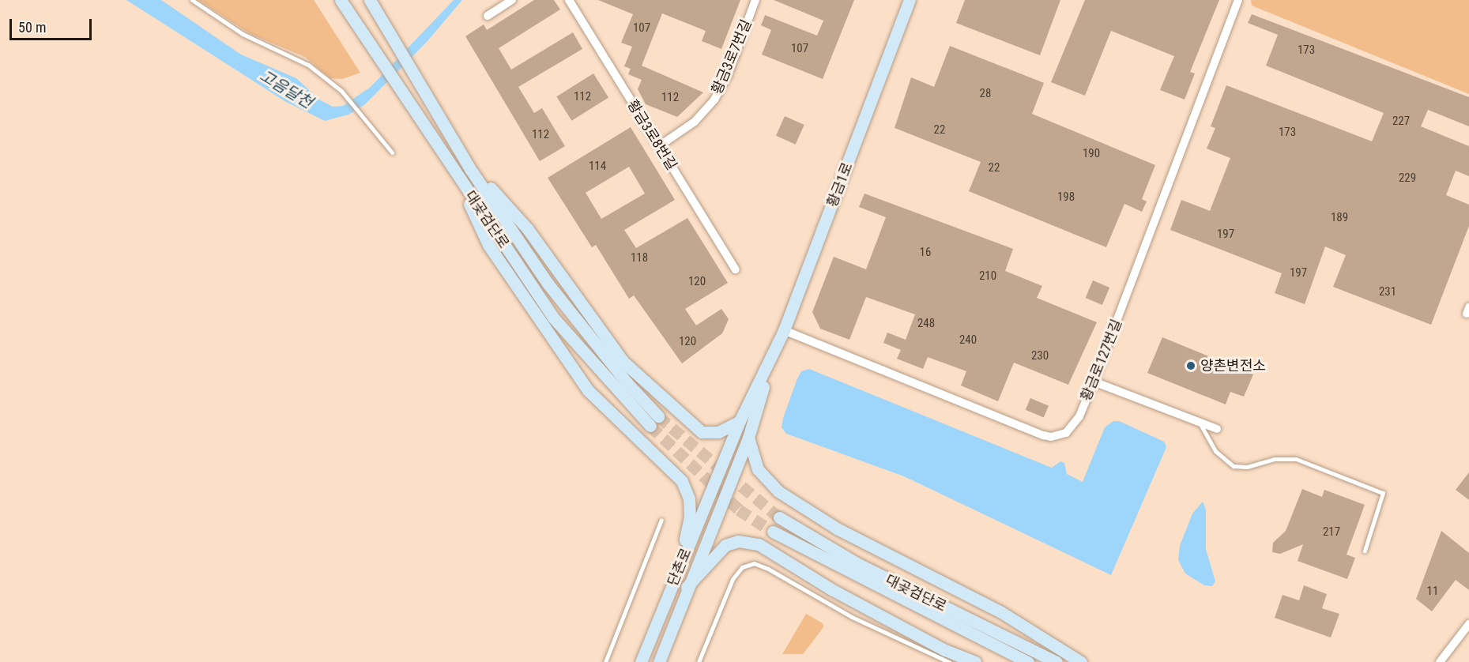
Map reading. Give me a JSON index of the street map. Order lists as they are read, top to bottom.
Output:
{
  "streets": {
    "main road": ["황금1로", "대곶검단로", "단촌로"],
    "street": ["황금3로7번길", "황금3로8번길", "황금로127번길"]
  },
  "crossings": [
    ["황금3로7번길", "황금3로8번길"],
    ["황금1로", "황금로127번길"],
    ["황금1로", "단촌로"]
  ],
  "water": ["고음달천"],
  "places": ["양촌변전소"],
  "house_numbers": [
    "107",
    "107",
    "173",
    "28",
    "112",
    "112",
    "227",
    "22",
    "173",
    "112",
    "190",
    "114",
    "22",
    "229",
    "198",
    "189",
    "197",
    "16",
    "118",
    "197",
    "210",
    "120",
    "231",
    "248",
    "240",
    "120",
    "230",
    "217",
    "11"
  ],
  "scale_bar": "50 m"
}
